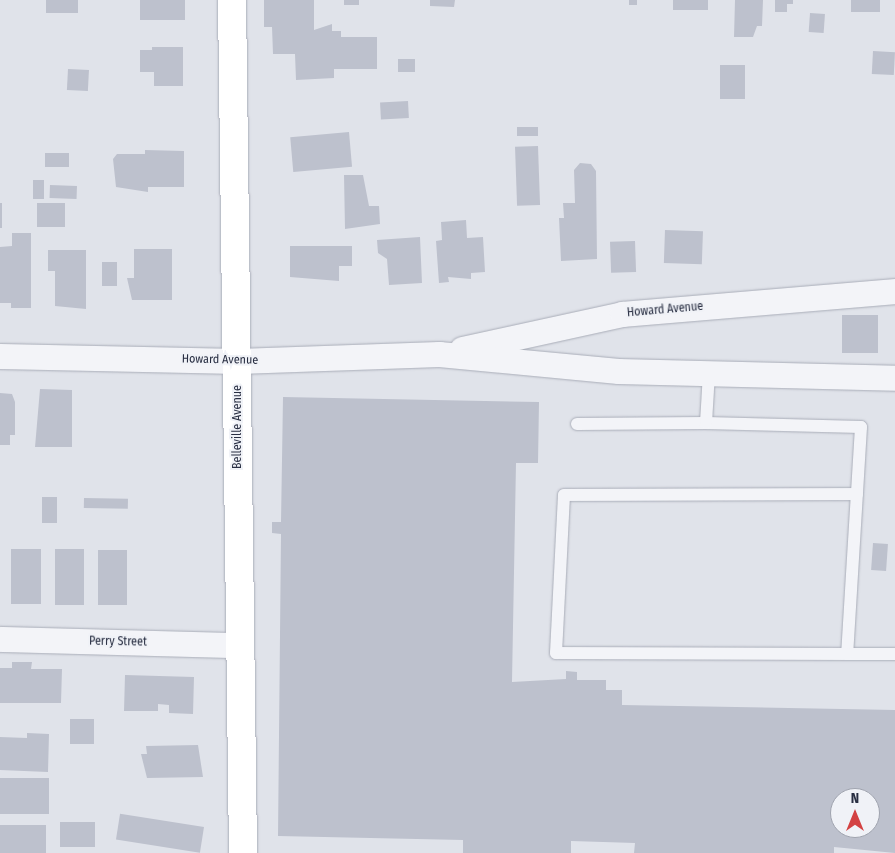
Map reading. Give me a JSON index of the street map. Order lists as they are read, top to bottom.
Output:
{
  "streets": {
    "main road": ["Belleville Avenue"],
    "street": ["Howard Avenue", "Perry Street"]
  },
  "crossings": [
    ["Howard Avenue", "Belleville Avenue"],
    ["Belleville Avenue", "Perry Street"]
  ],
  "north": "top"
}
